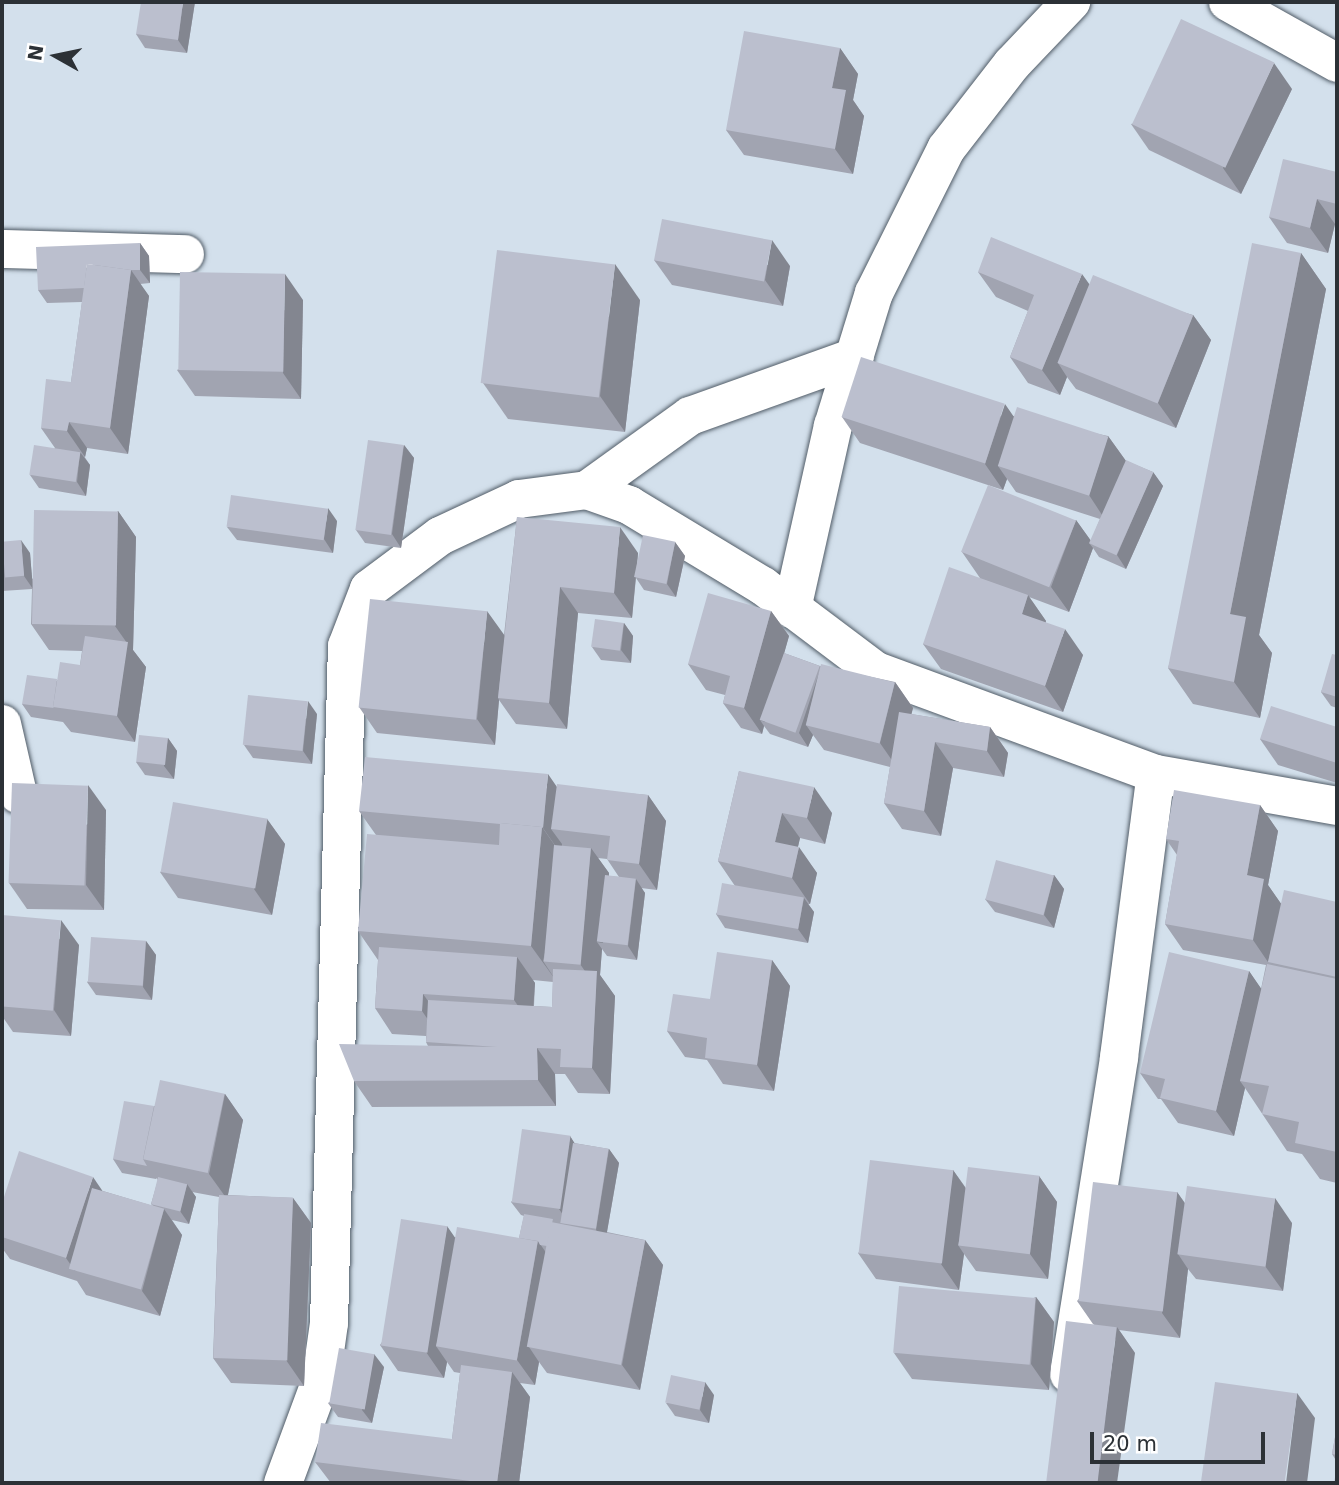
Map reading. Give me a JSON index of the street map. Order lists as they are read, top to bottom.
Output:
{
  "scale_bar": "20 m",
  "north": "left"
}
